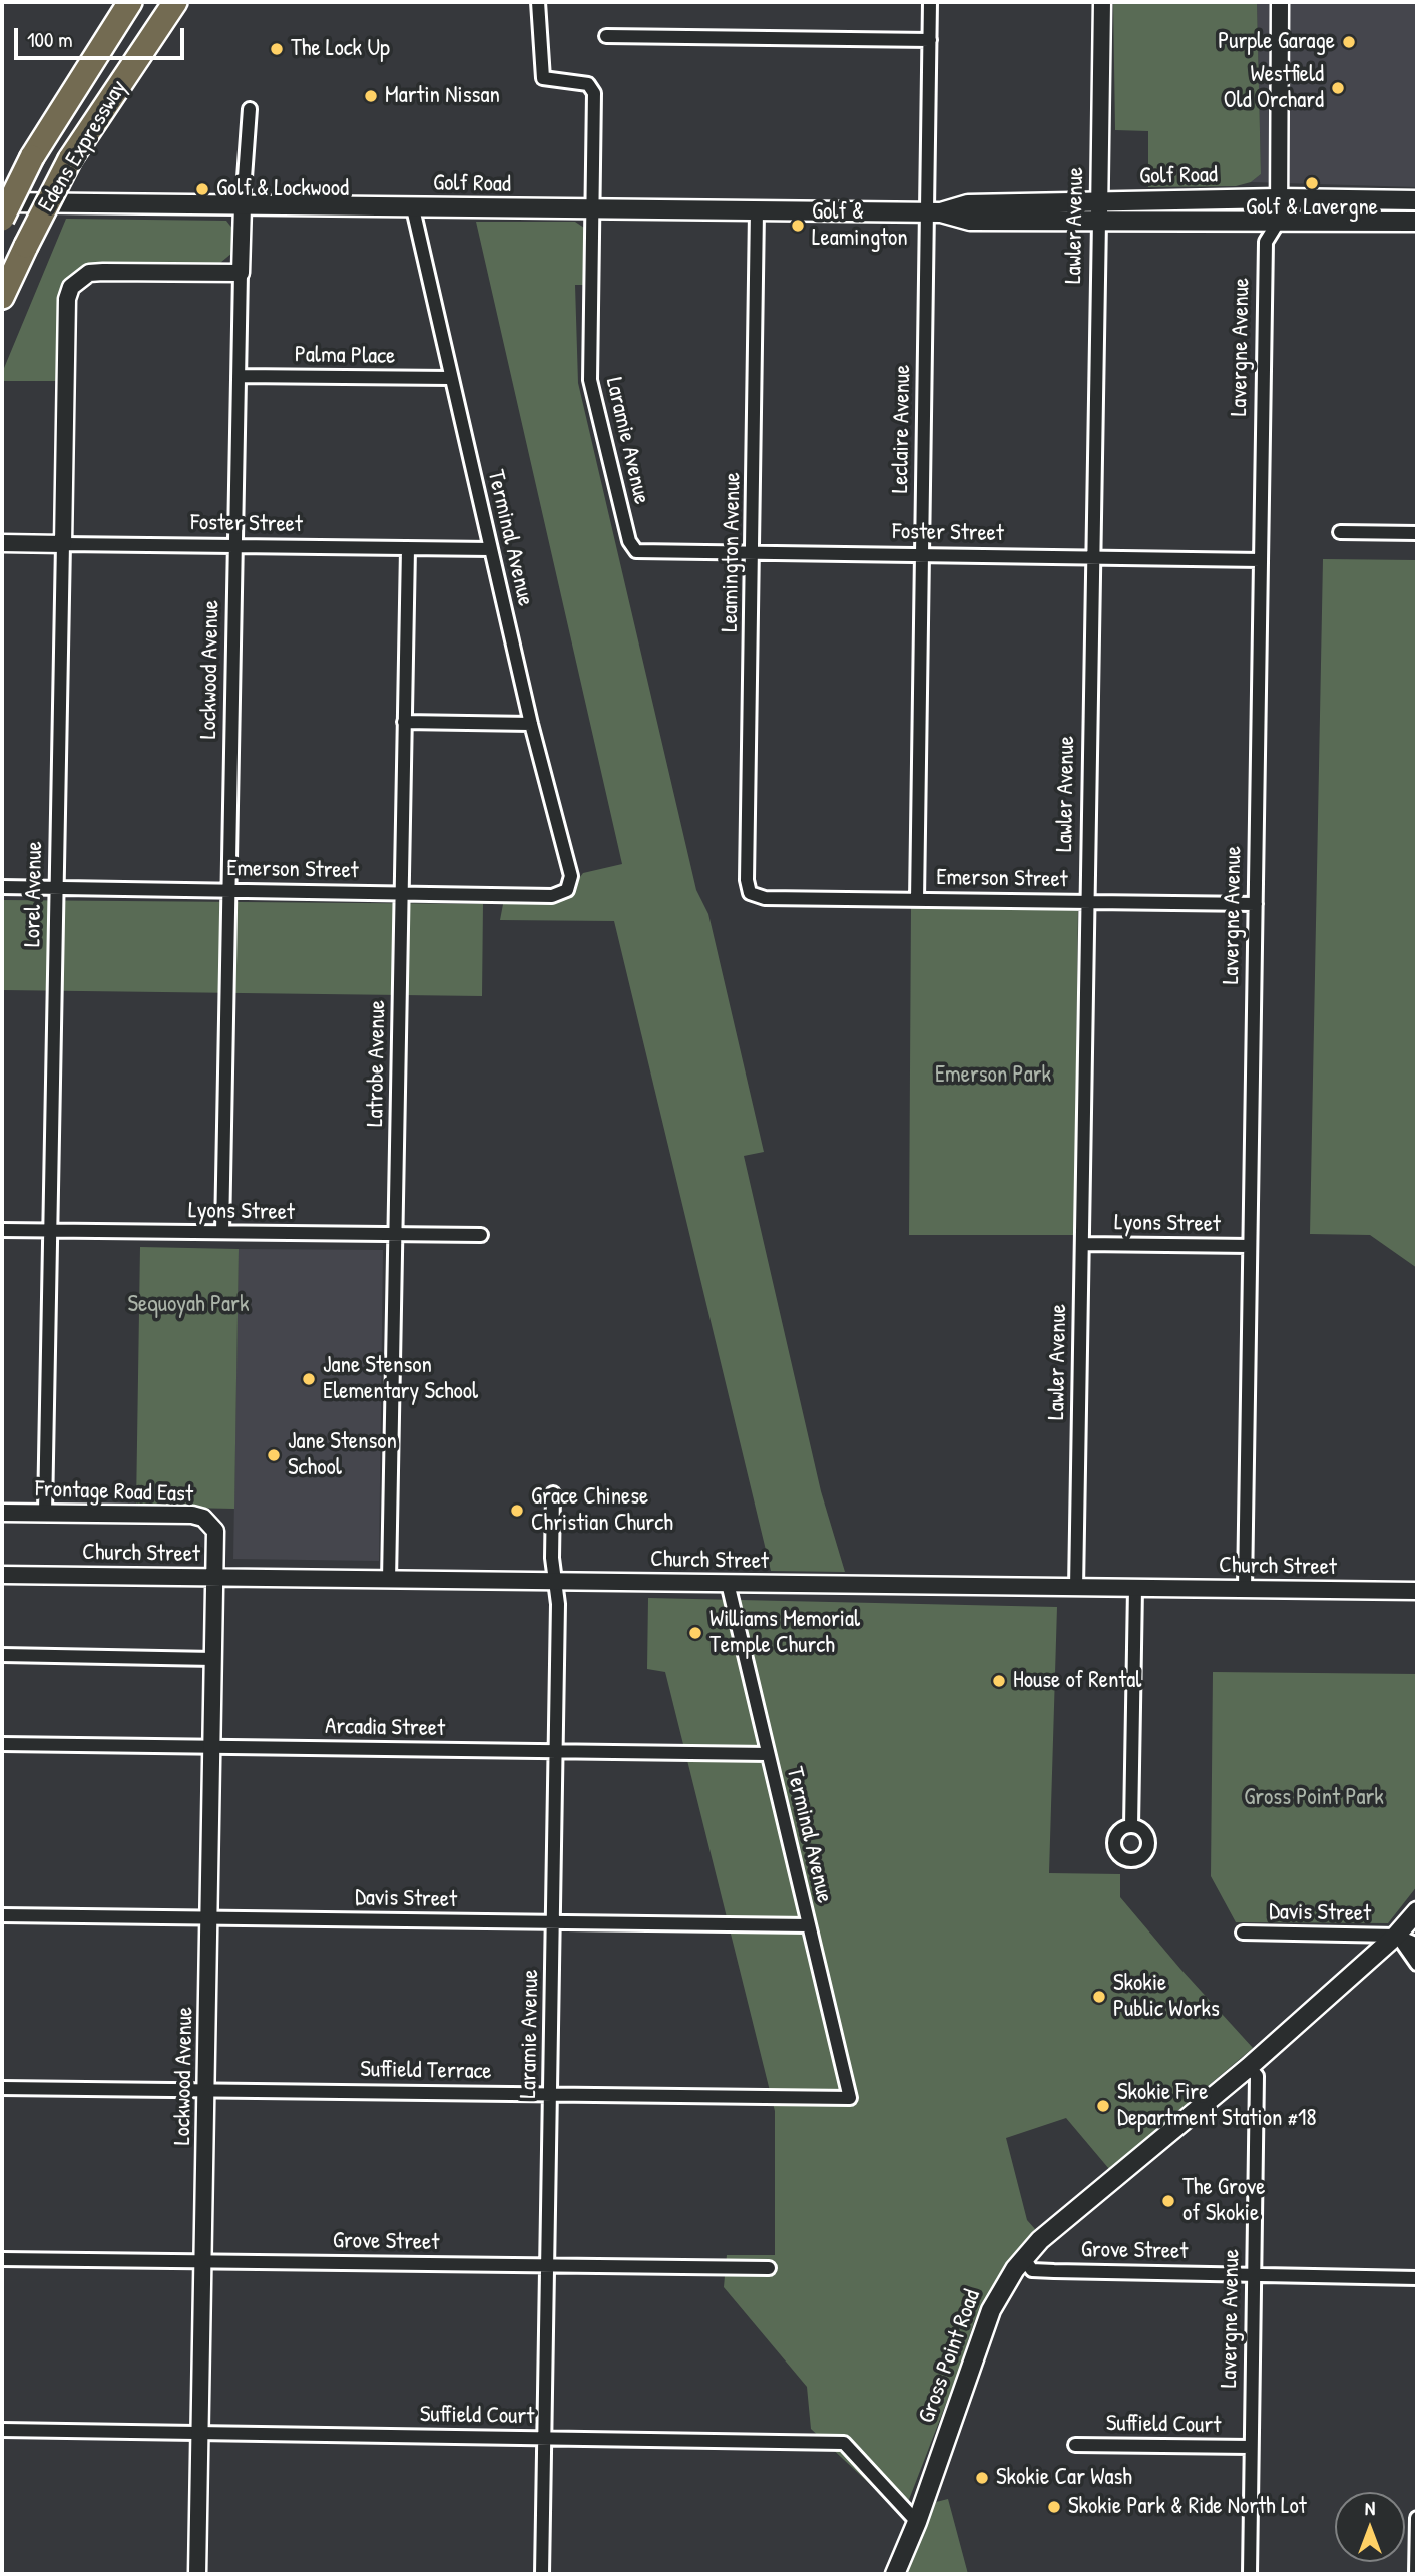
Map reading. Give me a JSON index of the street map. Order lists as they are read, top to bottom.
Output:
{
  "streets": {
    "highway": ["Edens Expressway"],
    "main road": ["Golf Road", "Gross Point Road"],
    "street": [
      "Lawler Avenue",
      "Lavergne Avenue",
      "Palma Place",
      "Leclaire Avenue",
      "Laramie Avenue",
      "Foster Street",
      "Terminal Avenue",
      "Leamington Avenue",
      "Lockwood Avenue",
      "Emerson Street",
      "Lorel Avenue",
      "Latrobe Avenue",
      "Lyons Street",
      "Frontage Road East",
      "Church Street",
      "Arcadia Street",
      "Davis Street",
      "Suffield Terrace",
      "Grove Street",
      "Suffield Court"
    ]
  },
  "crossings": [
    ["Golf Road", "Lawler Avenue"],
    ["Golf Road", "Leclaire Avenue"],
    ["Golf Road", "Laramie Avenue"],
    ["Golf Road", "Terminal Avenue"],
    ["Golf Road", "Leamington Avenue"],
    ["Golf Road", "Lockwood Avenue"],
    ["Lawler Avenue", "Foster Street"],
    ["Lawler Avenue", "Emerson Street"],
    ["Lawler Avenue", "Lyons Street"],
    ["Lawler Avenue", "Church Street"],
    ["Lavergne Avenue", "Foster Street"],
    ["Lavergne Avenue", "Emerson Street"],
    ["Lavergne Avenue", "Lyons Street"],
    ["Lavergne Avenue", "Church Street"],
    ["Lavergne Avenue", "Grove Street"],
    ["Lavergne Avenue", "Gross Point Road"],
    ["Lavergne Avenue", "Suffield Court"],
    ["Palma Place", "Terminal Avenue"],
    ["Palma Place", "Lockwood Avenue"],
    ["Leclaire Avenue", "Foster Street"],
    ["Leclaire Avenue", "Emerson Street"],
    ["Laramie Avenue", "Foster Street"],
    ["Laramie Avenue", "Church Street"],
    ["Laramie Avenue", "Arcadia Street"],
    ["Laramie Avenue", "Davis Street"],
    ["Laramie Avenue", "Suffield Terrace"],
    ["Laramie Avenue", "Grove Street"],
    ["Laramie Avenue", "Suffield Court"],
    ["Foster Street", "Terminal Avenue"],
    ["Foster Street", "Leamington Avenue"],
    ["Foster Street", "Lockwood Avenue"],
    ["Foster Street", "Lorel Avenue"],
    ["Foster Street", "Latrobe Avenue"],
    ["Terminal Avenue", "Emerson Street"],
    ["Terminal Avenue", "Church Street"],
    ["Terminal Avenue", "Arcadia Street"],
    ["Terminal Avenue", "Davis Street"],
    ["Terminal Avenue", "Suffield Terrace"],
    ["Leamington Avenue", "Emerson Street"],
    ["Lockwood Avenue", "Emerson Street"],
    ["Lockwood Avenue", "Lorel Avenue"],
    ["Lockwood Avenue", "Lyons Street"],
    ["Lockwood Avenue", "Frontage Road East"],
    ["Lockwood Avenue", "Church Street"],
    ["Lockwood Avenue", "Arcadia Street"],
    ["Lockwood Avenue", "Davis Street"],
    ["Lockwood Avenue", "Suffield Terrace"],
    ["Lockwood Avenue", "Grove Street"],
    ["Lockwood Avenue", "Suffield Court"],
    ["Emerson Street", "Lorel Avenue"],
    ["Emerson Street", "Latrobe Avenue"],
    ["Lorel Avenue", "Lyons Street"],
    ["Lorel Avenue", "Frontage Road East"],
    ["Latrobe Avenue", "Lyons Street"],
    ["Latrobe Avenue", "Church Street"],
    ["Frontage Road East", "Church Street"],
    ["Davis Street", "Gross Point Road"],
    ["Grove Street", "Gross Point Road"],
    ["Gross Point Road", "Suffield Court"]
  ],
  "parks": ["Emerson Park", "Sequoyah Park", "Gross Point Park"],
  "places": [
    "Purple Garage",
    "The Lock Up",
    "Westfield Old Orchard",
    "Martin Nissan",
    "Golf & Lavergne",
    "Golf & Lockwood",
    "Golf & Leamington",
    "Jane Stenson Elementary School",
    "Jane Stenson School",
    "Grace Chinese Christian Church",
    "Williams Memorial Temple Church",
    "House of Rental",
    "Skokie Public Works",
    "Skokie Fire Department Station #18",
    "The Grove of Skokie",
    "Skokie Car Wash",
    "Skokie Park & Ride North Lot"
  ],
  "scale_bar": "100 m",
  "north": "top"
}
